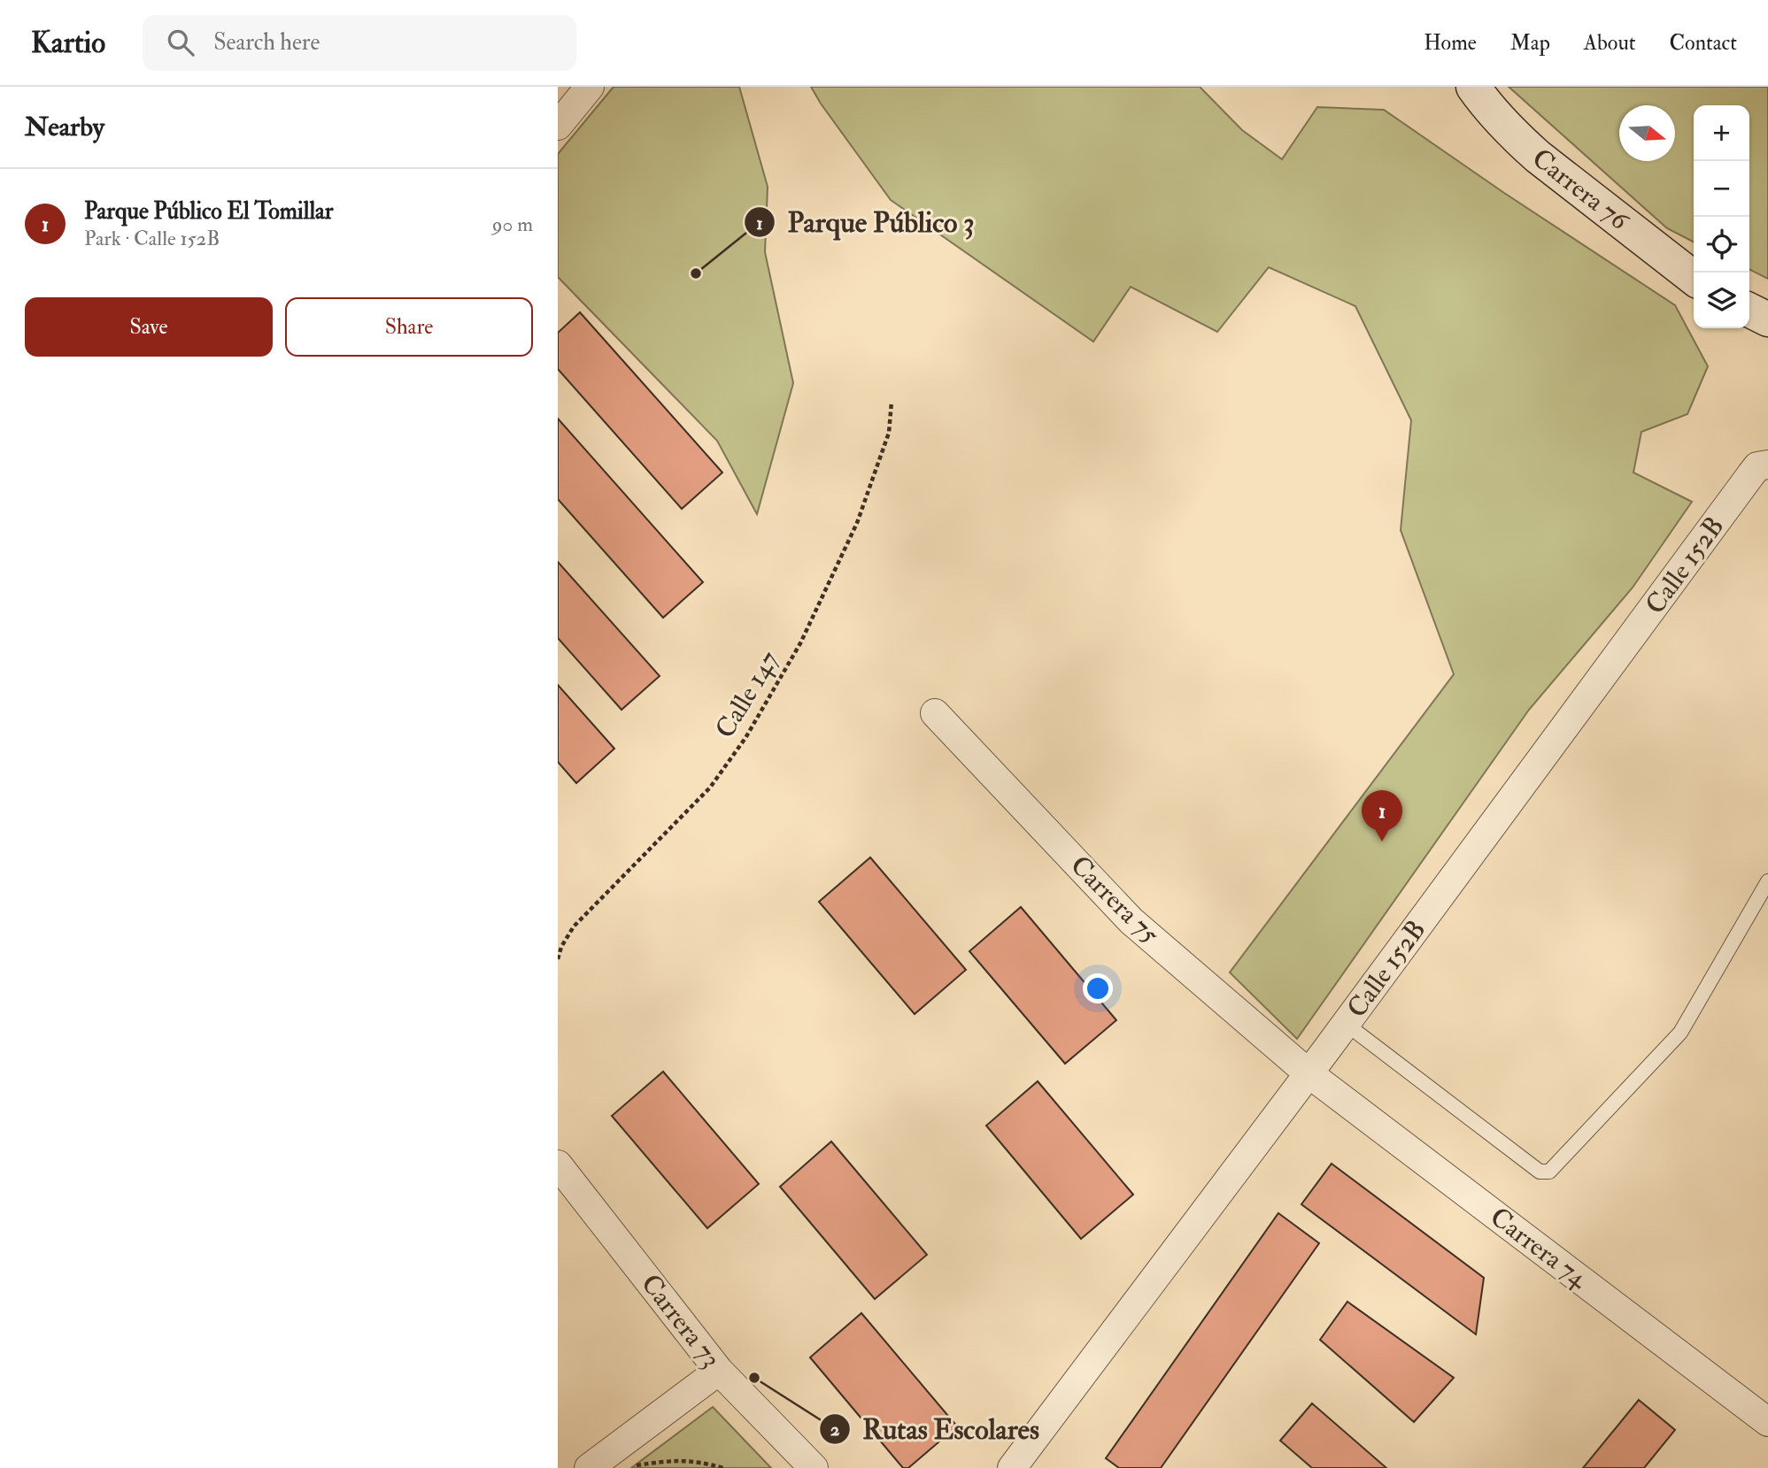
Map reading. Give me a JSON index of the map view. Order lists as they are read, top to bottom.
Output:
{
  "streets": {
    "street": [
      "Carrera 76",
      "Calle 152B",
      "Carrera 75",
      "Carrera 74",
      "Carrera 73"
    ],
    "path": ["Calle 147"]
  },
  "crossings": [
    ["Calle 152B", "Carrera 75"],
    ["Calle 152B", "Carrera 74"],
    ["Carrera 75", "Carrera 74"]
  ],
  "places": ["Parque Público 3", "Rutas Escolares"],
  "north": "right",
  "page": {
    "header": "Kartio",
    "search": "Search here",
    "nav": [
      "Home",
      "Map",
      "About",
      "Contact"
    ],
    "heading": "Nearby",
    "map_buttons": ["+", "−"],
    "list": [
      {
        "mark": "1",
        "name": "Parque Público El Tomillar",
        "note": "Park · Calle 152B",
        "value": "90 m"
      }
    ],
    "buttons": ["Save", "Share"],
    "pins": "1"
  }
}
